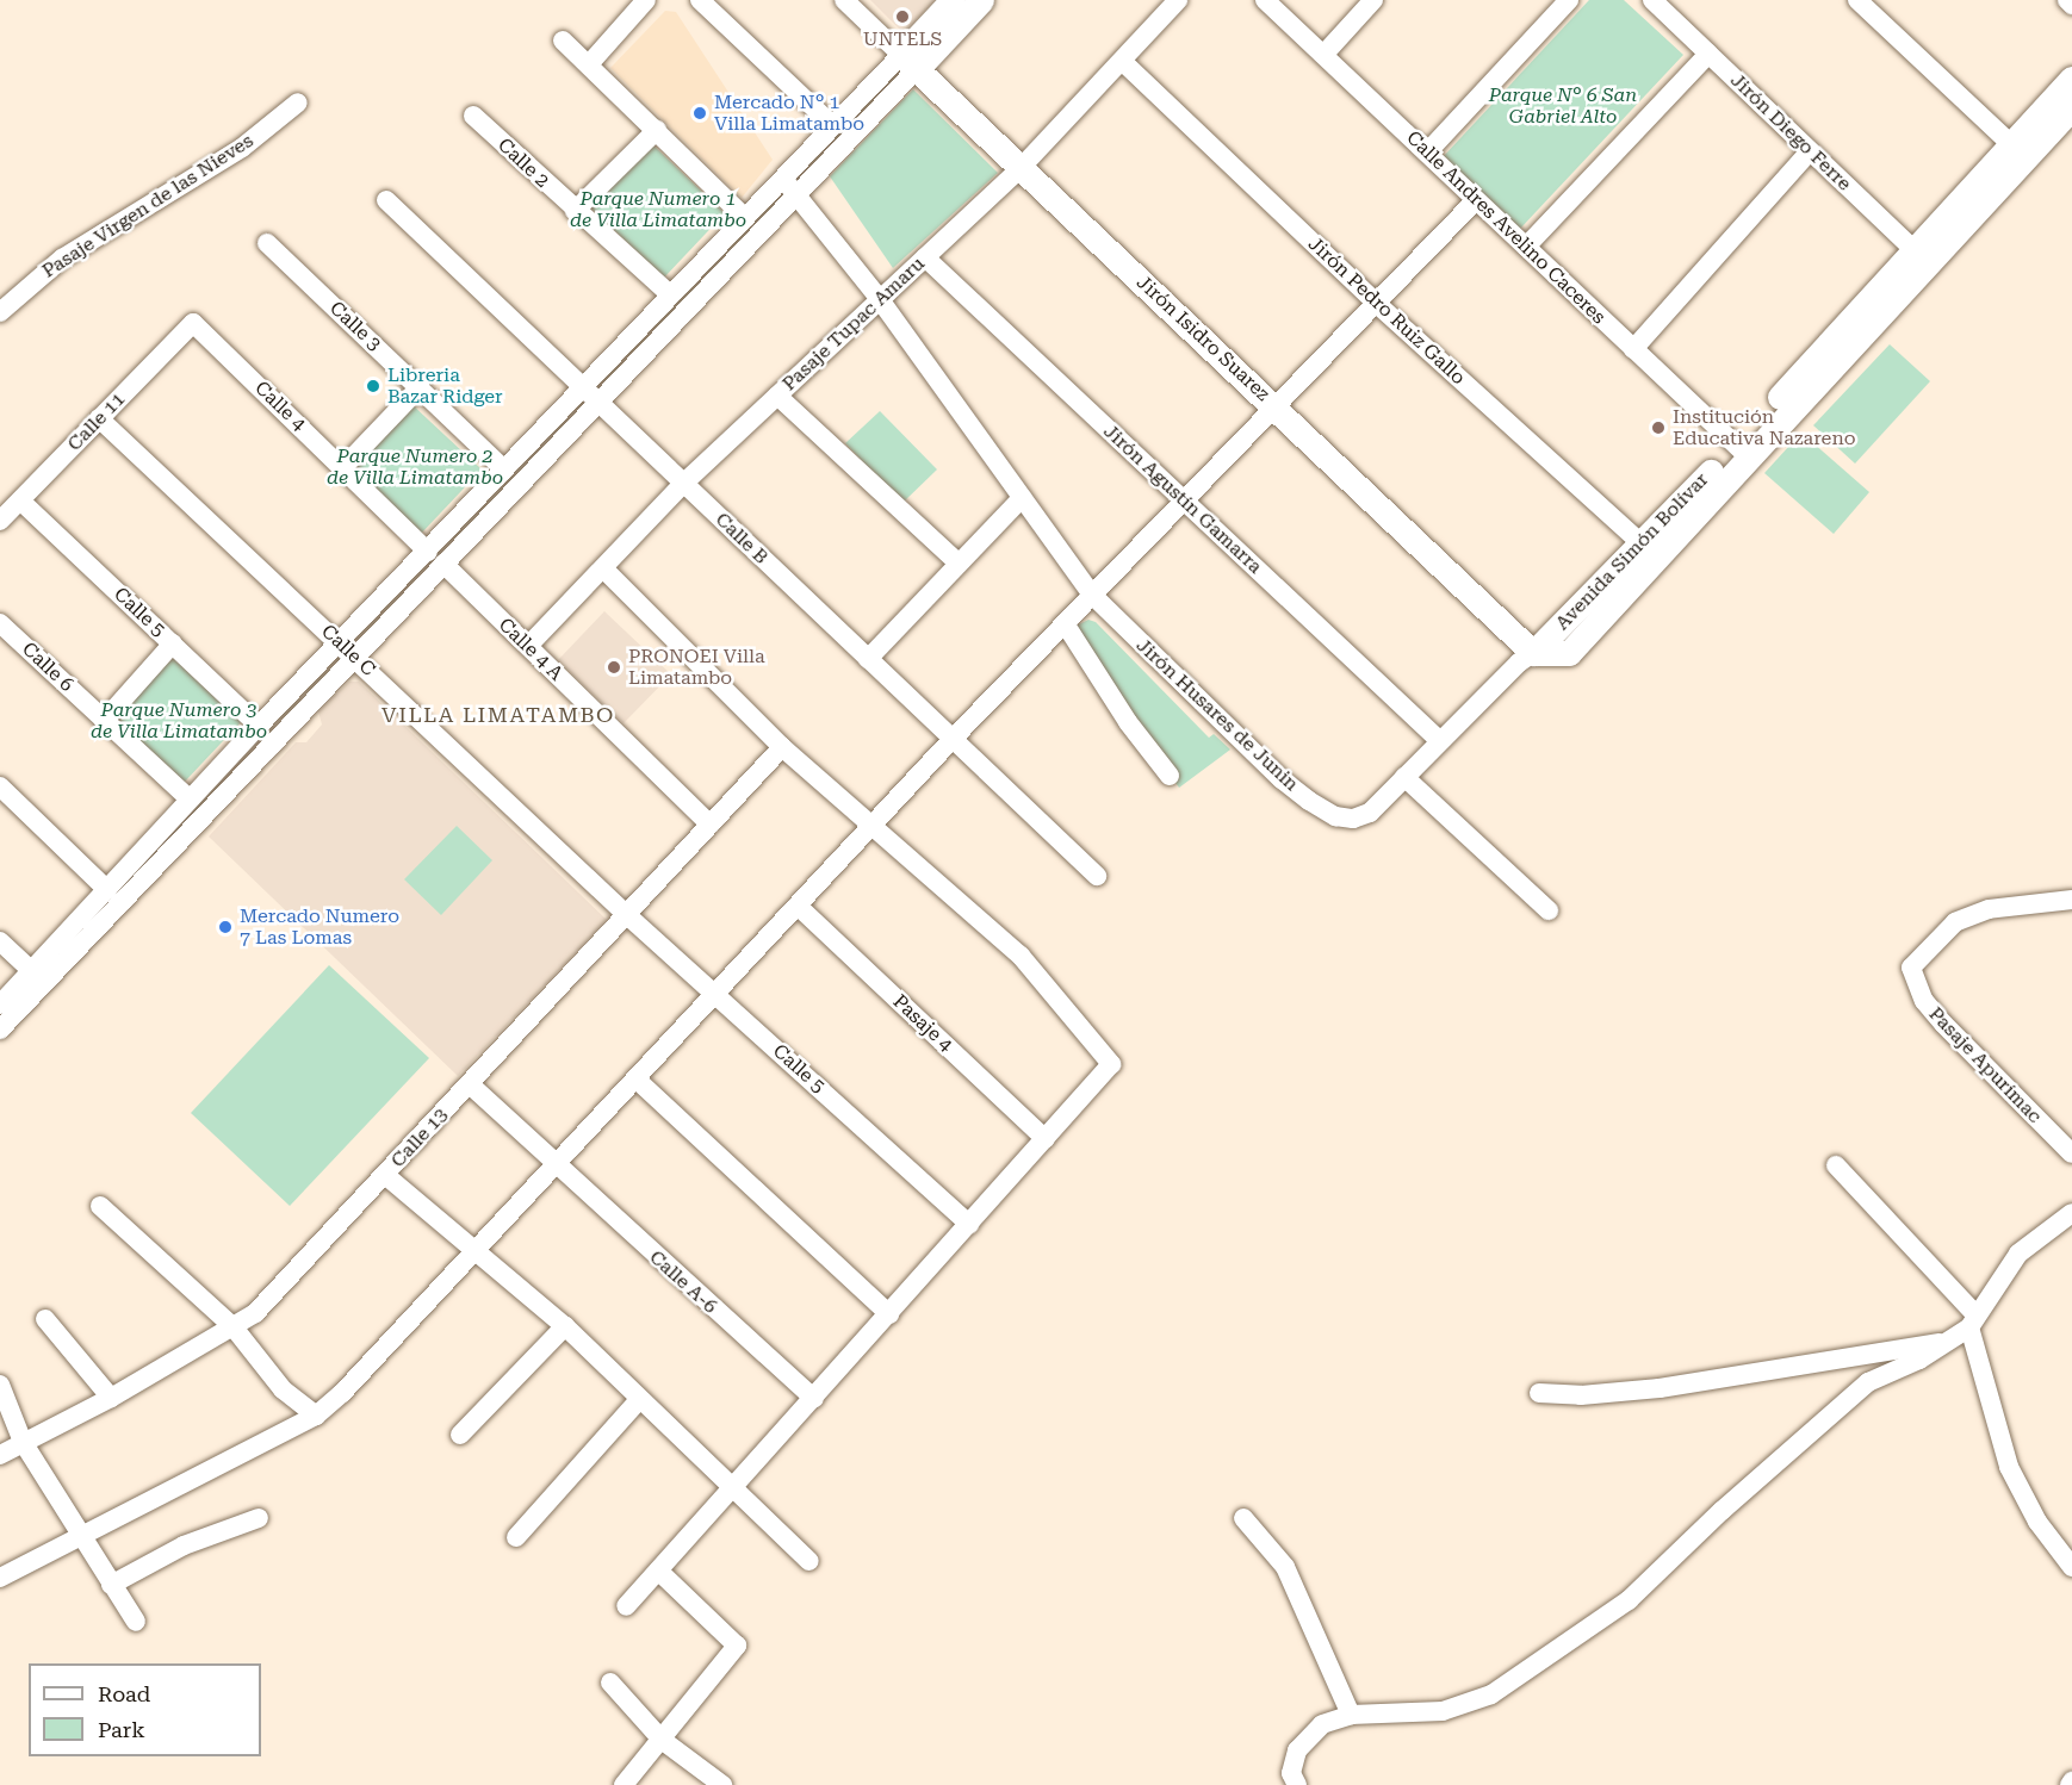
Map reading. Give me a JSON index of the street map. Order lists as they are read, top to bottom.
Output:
{
  "streets": {
    "street": [
      "Jirón Diego Ferre",
      "Calle 2",
      "Pasaje Virgen de las Nieves",
      "Calle Andres Avelino Caceres",
      "Jirón Pedro Ruiz Gallo",
      "Pasaje Tupac Amaru",
      "Calle 3",
      "Jirón Isidro Suarez",
      "Calle 4",
      "Calle 11",
      "Jirón Agustín Gamarra",
      "Calle B",
      "Avenida Simón Bolívar",
      "Calle 5",
      "Calle 4 A",
      "Calle C",
      "Calle 6",
      "Jirón Husares de Junin",
      "Pasaje 4",
      "Pasaje Apurímac",
      "Calle 13",
      "Calle A-6"
    ]
  },
  "crossings": [
    ["Jirón Diego Ferre", "Avenida Simón Bolívar"],
    ["Calle Andres Avelino Caceres", "Avenida Simón Bolívar"],
    ["Jirón Pedro Ruiz Gallo", "Pasaje Tupac Amaru"],
    ["Jirón Pedro Ruiz Gallo", "Avenida Simón Bolívar"],
    ["Pasaje Tupac Amaru", "Jirón Isidro Suarez"],
    ["Pasaje Tupac Amaru", "Jirón Agustín Gamarra"],
    ["Pasaje Tupac Amaru", "Calle B"],
    ["Pasaje Tupac Amaru", "Calle 4 A"],
    ["Pasaje Tupac Amaru", "Jirón Husares de Junin"],
    ["Jirón Isidro Suarez", "Avenida Simón Bolívar"],
    ["Calle 4", "Calle 11"],
    ["Calle 4", "Calle 4 A"],
    ["Calle 11", "Calle 5"],
    ["Calle 11", "Calle C"],
    ["Jirón Agustín Gamarra", "Avenida Simón Bolívar"],
    ["Avenida Simón Bolívar", "Jirón Husares de Junin"],
    ["Calle 5", "Calle C"],
    ["Calle 5", "Calle 13"],
    ["Calle 4 A", "Calle 13"],
    ["Calle C", "Calle 13"],
    ["Calle 13", "Calle A-6"]
  ],
  "districts": ["VILLA LIMATAMBO"],
  "parks": [
    "Parque N° 6 San Gabriel Alto",
    "Parque Numero 1 de Villa Limatambo",
    "Parque Numero 2 de Villa Limatambo",
    "Parque Numero 3 de Villa Limatambo"
  ],
  "places": [
    "UNTELS",
    "Mercado N° 1 Villa Limatambo",
    "Libreria Bazar Ridger",
    "Institución Educativa Nazareno",
    "PRONOEI Villa Limatambo",
    "Mercado Numero 7 Las Lomas"
  ],
  "legend": ["Road", "Park"]
}
